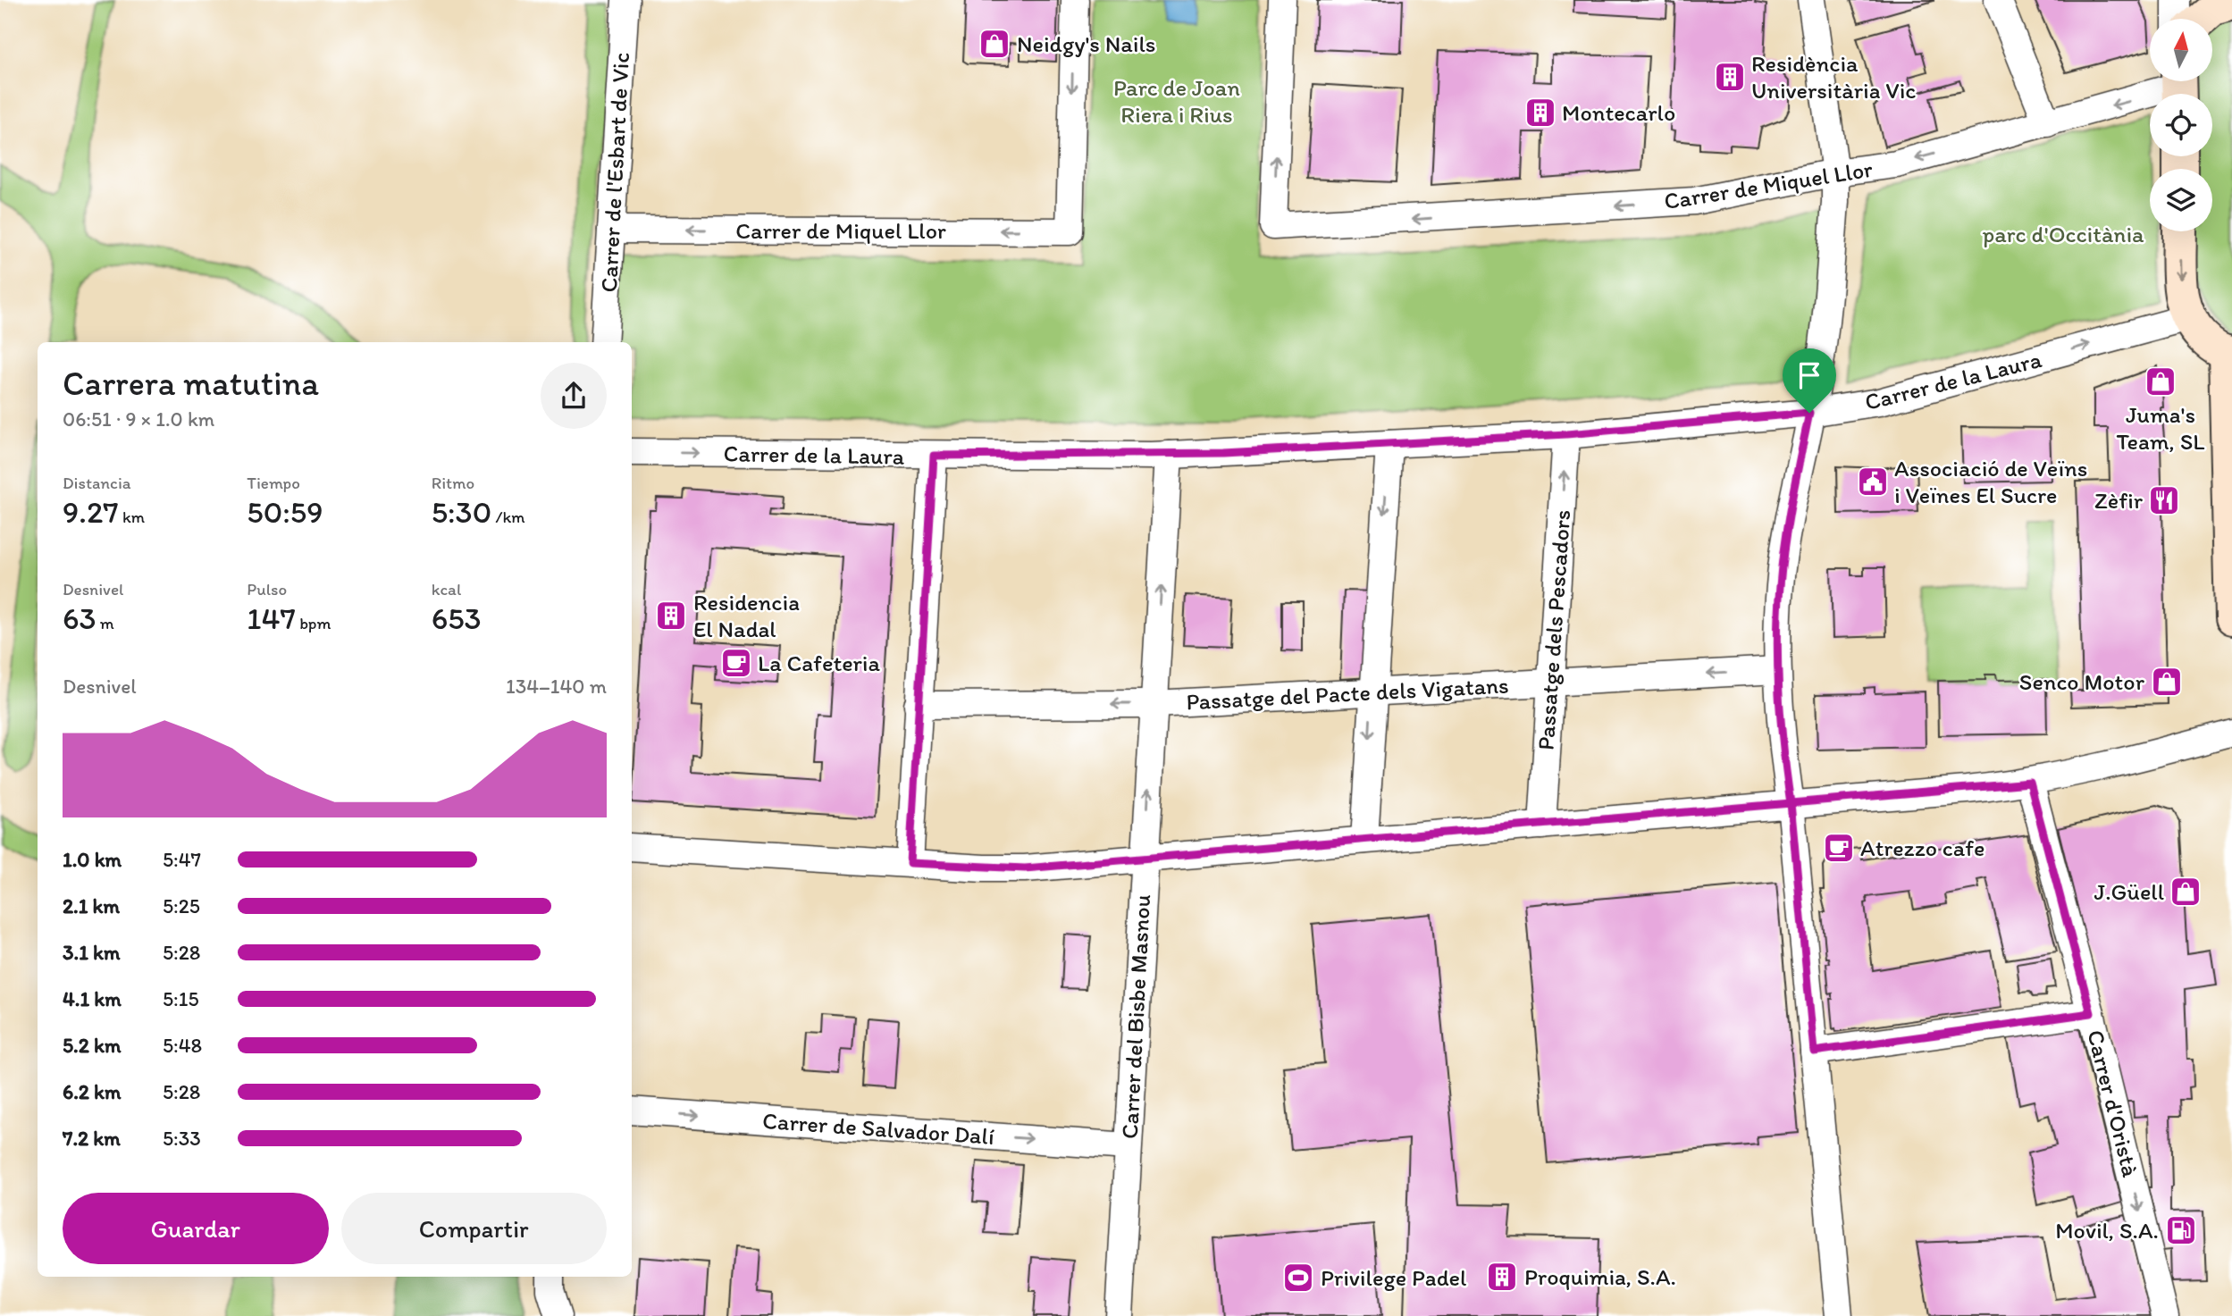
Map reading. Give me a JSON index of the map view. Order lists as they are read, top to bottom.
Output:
{
  "streets": {
    "street": [
      "Carrer de l'Esbart de Vic",
      "Carrer de Miquel Llor",
      "Carrer de la Laura",
      "Passatge dels Pescadors",
      "Passatge del Pacte dels Vigatans",
      "Carrer del Bisbe Masnou",
      "Carrer d'Oristà",
      "Carrer de Salvador Dalí"
    ]
  },
  "crossings": [
    ["Carrer de l'Esbart de Vic", "Carrer de Miquel Llor"],
    ["Carrer de la Laura", "Passatge dels Pescadors"],
    ["Carrer de la Laura", "Carrer del Bisbe Masnou"],
    ["Passatge dels Pescadors", "Passatge del Pacte dels Vigatans"],
    ["Passatge del Pacte dels Vigatans", "Carrer del Bisbe Masnou"],
    ["Carrer del Bisbe Masnou", "Carrer de Salvador Dalí"]
  ],
  "one_way": ["Carrer de la Laura", "Carrer d'Oristà", "Carrer de Salvador Dalí"],
  "parks": ["Parc de Joan Riera i Rius", "parc d'Occitània"],
  "places": {
    "shop": [
      "Neidgy's Nails",
      "Juma's Team, SL",
      "Senco Motor",
      "J.Güell"
    ],
    "building": [
      "Residència Universitària Vic",
      "Montecarlo",
      "Residencia El Nadal",
      "Proquimia, S.A."
    ],
    "public building": ["Associació de Veïns i Veïnes El Sucre"],
    "restaurant": ["Zèfir"],
    "cafe": ["La Cafeteria", "Atrezzo cafe"],
    "fuel station": ["Movil, S.A."],
    "sports": ["Privilege Padel"]
  },
  "north": "top",
  "page": {
    "heading": ["Carrera matutina", "06:51 · 9 × 1.0 km"],
    "stats": [
      ["Distancia", "9.27 km"],
      ["Tiempo", "50:59"],
      ["Ritmo", "5:30 /km"],
      ["Desnivel", "63 m"],
      ["Pulso", "147 bpm"],
      ["kcal", "653"]
    ],
    "chart": ["Desnivel", "134–140 m"],
    "list": [
      {
        "name": "1.0 km",
        "note": "5:47"
      },
      {
        "name": "2.1 km",
        "note": "5:25"
      },
      {
        "name": "3.1 km",
        "note": "5:28"
      },
      {
        "name": "4.1 km",
        "note": "5:15"
      },
      {
        "name": "5.2 km",
        "note": "5:48"
      },
      {
        "name": "6.2 km",
        "note": "5:28"
      },
      {
        "name": "7.2 km",
        "note": "5:33"
      }
    ],
    "buttons": ["Guardar", "Compartir"]
  }
}
